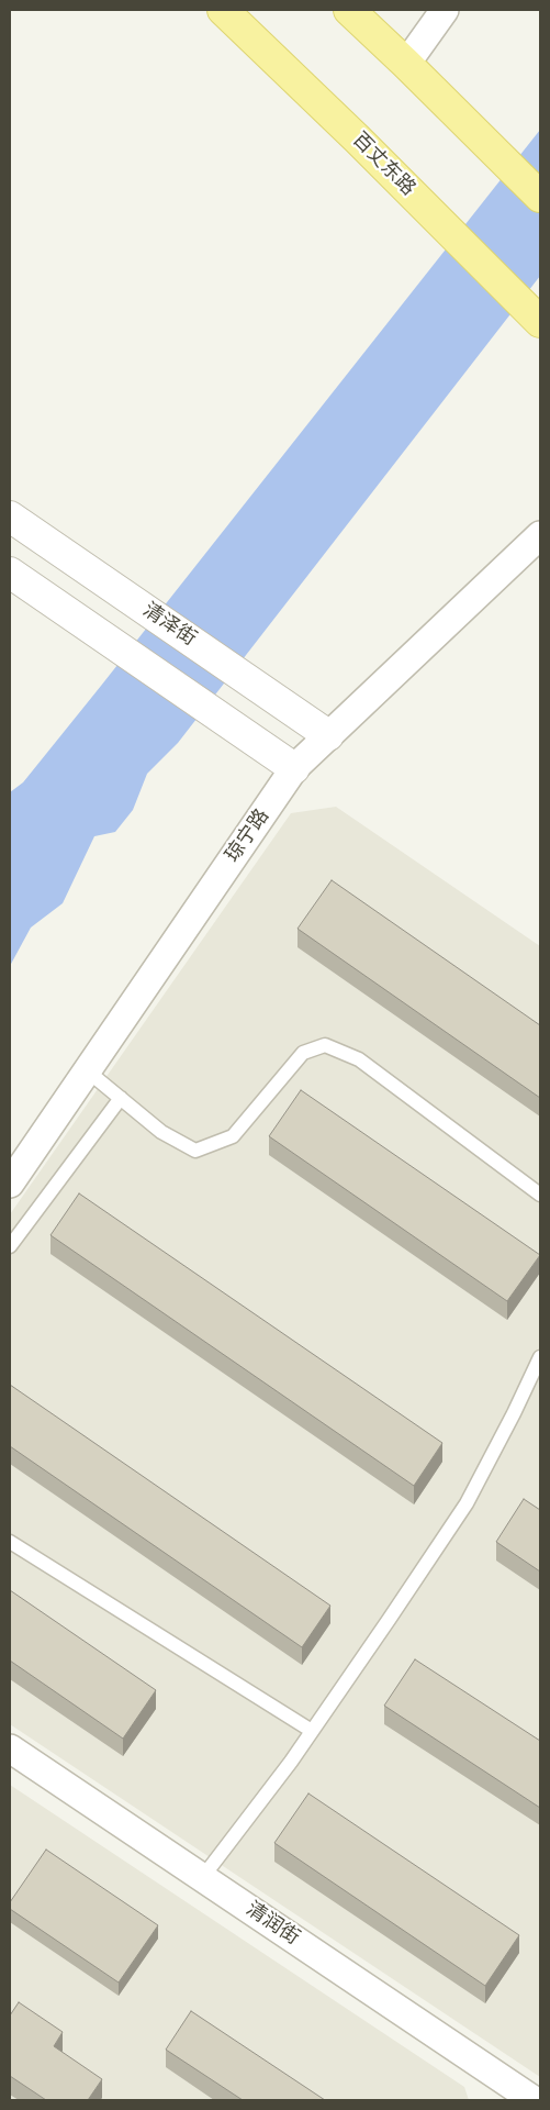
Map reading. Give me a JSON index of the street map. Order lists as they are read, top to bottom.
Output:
{
  "streets": {
    "main road": ["百丈东路"],
    "street": ["清泽街", "琼宁路", "清润街"]
  },
  "crossings": [
    ["清泽街", "琼宁路"]
  ]
}
